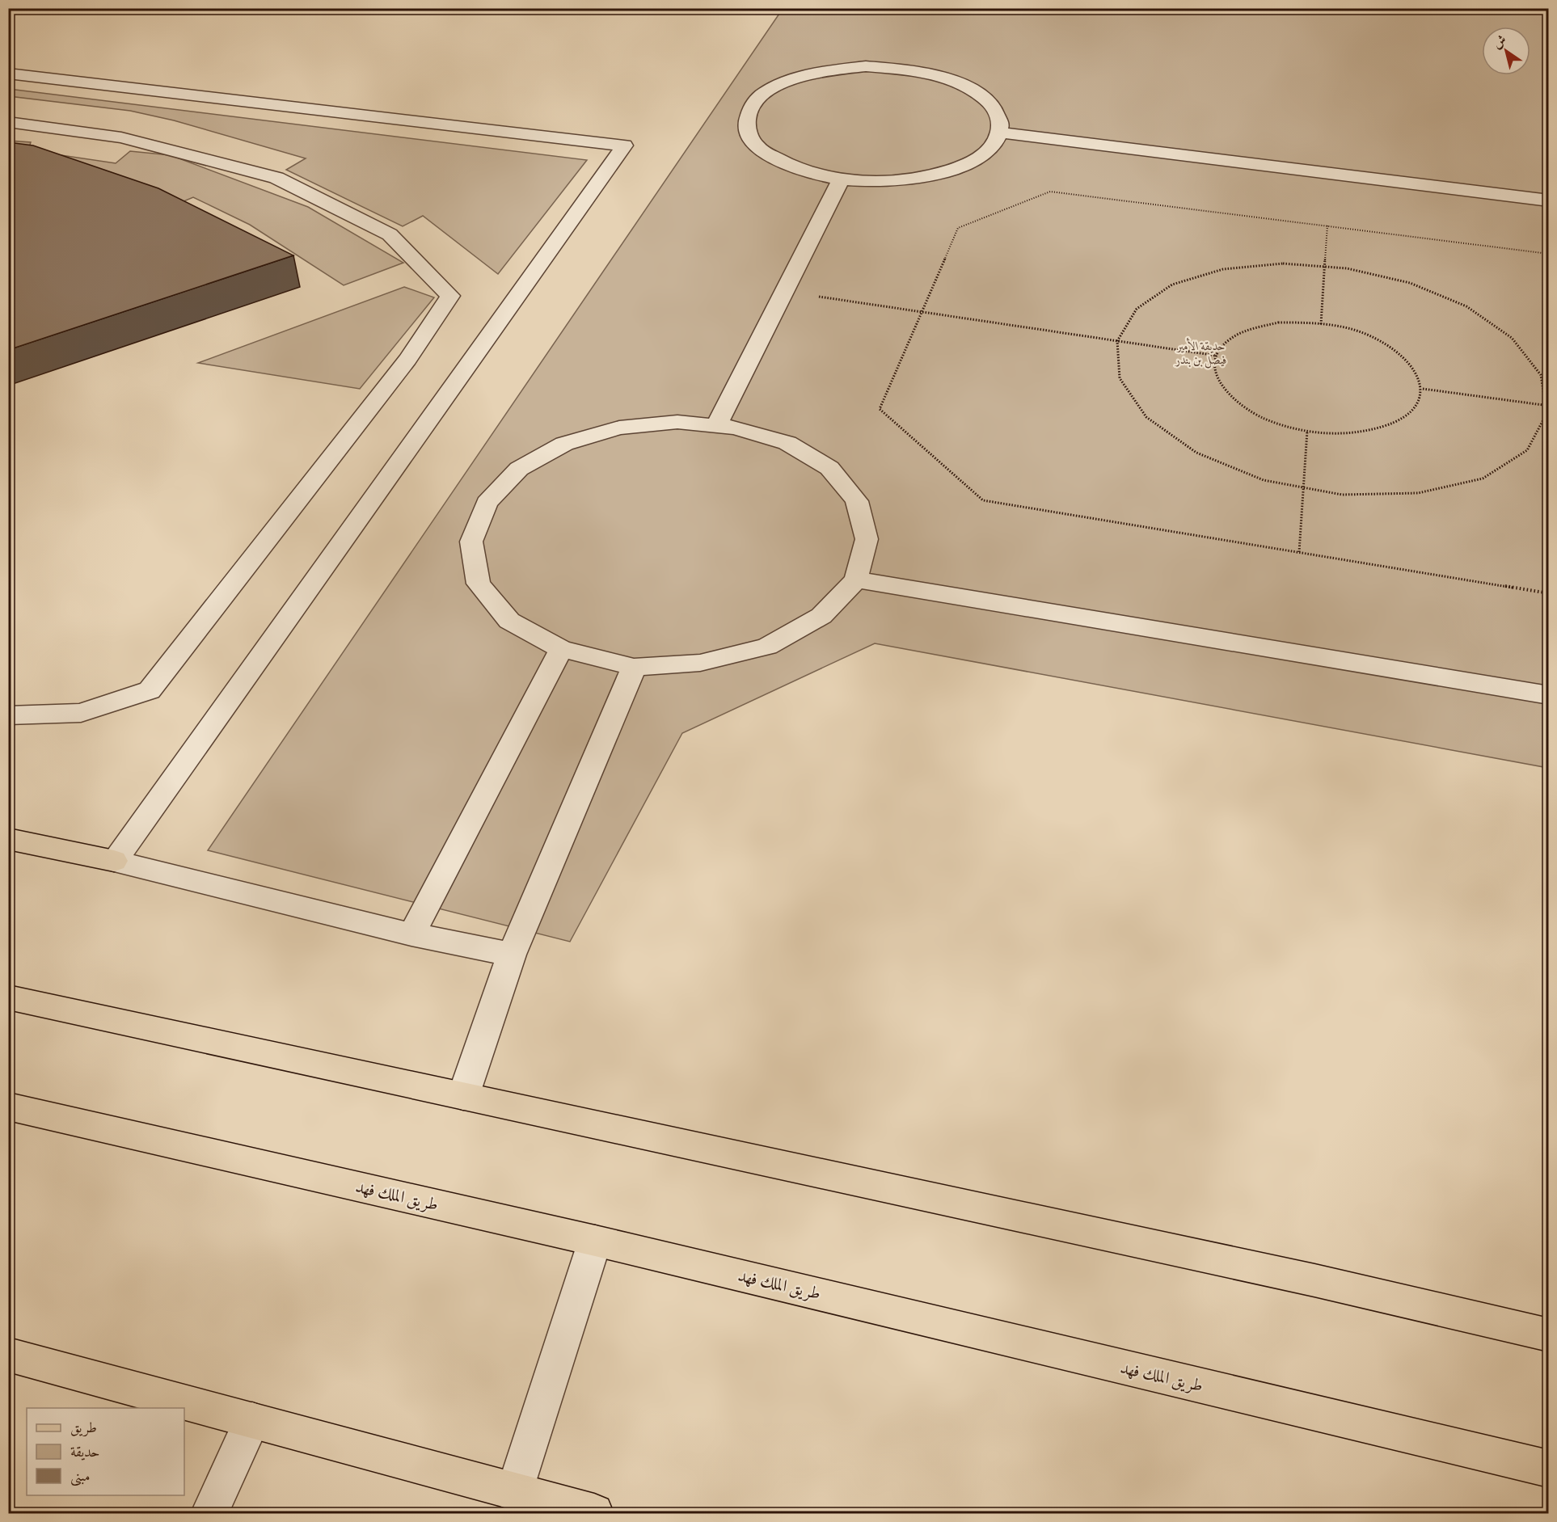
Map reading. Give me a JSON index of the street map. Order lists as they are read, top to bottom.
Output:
{
  "streets": {
    "main road": ["طريق الملك فهد"]
  },
  "parks": ["حديقة الأمير فيصل بن بندر"],
  "legend": ["طريق", "حديقة", "مبنى"],
  "north": "top left"
}
